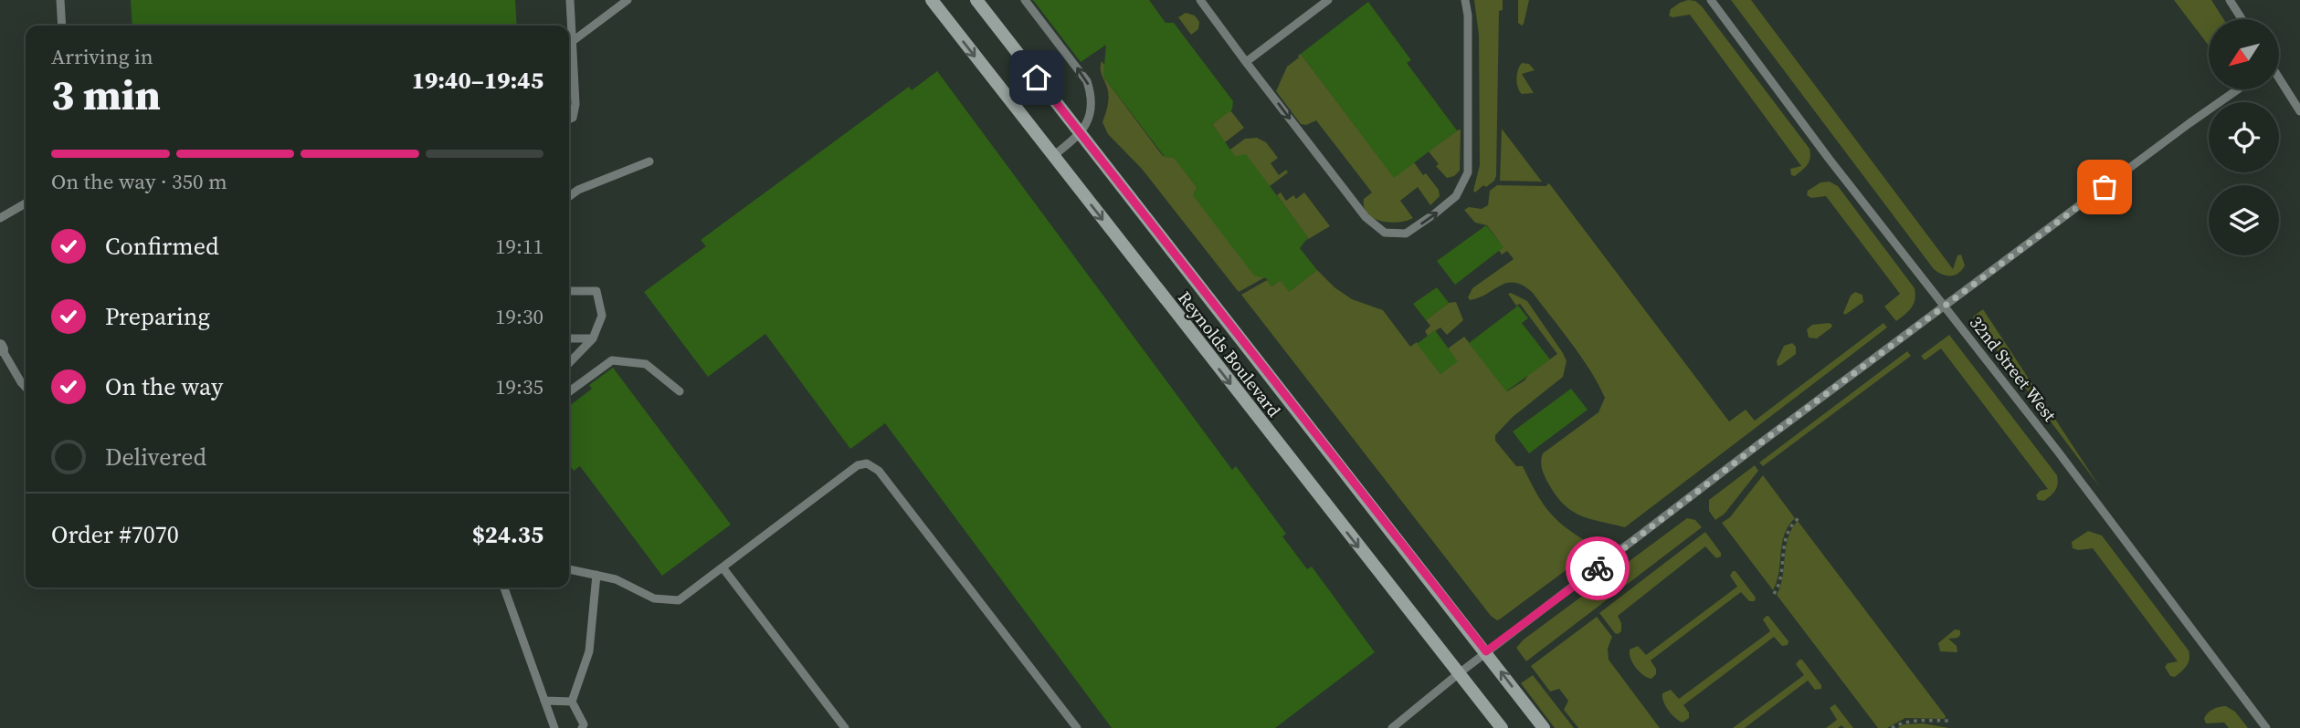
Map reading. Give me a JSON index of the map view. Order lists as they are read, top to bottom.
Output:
{
  "streets": {
    "main road": ["Reynolds Boulevard"],
    "lane": ["32nd Street West"]
  },
  "north": "bottom left",
  "page": {
    "heading": ["3 min", "Arriving in", "19:40–19:45"],
    "panel": ["Order #7070", "$24.35"],
    "bar": "On the way · 350 m",
    "list": [
      ["Confirmed", "19:11"],
      ["Preparing", "19:30"],
      ["On the way", "19:35"],
      "Delivered"
    ]
  }
}
